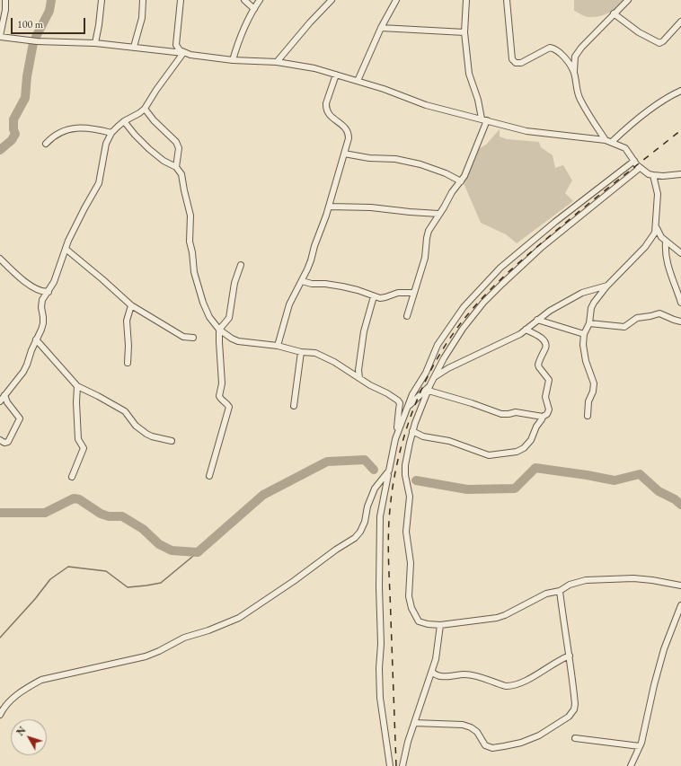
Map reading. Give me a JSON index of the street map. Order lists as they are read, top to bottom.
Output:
{
  "scale_bar": "100 m",
  "north": "top left"
}
